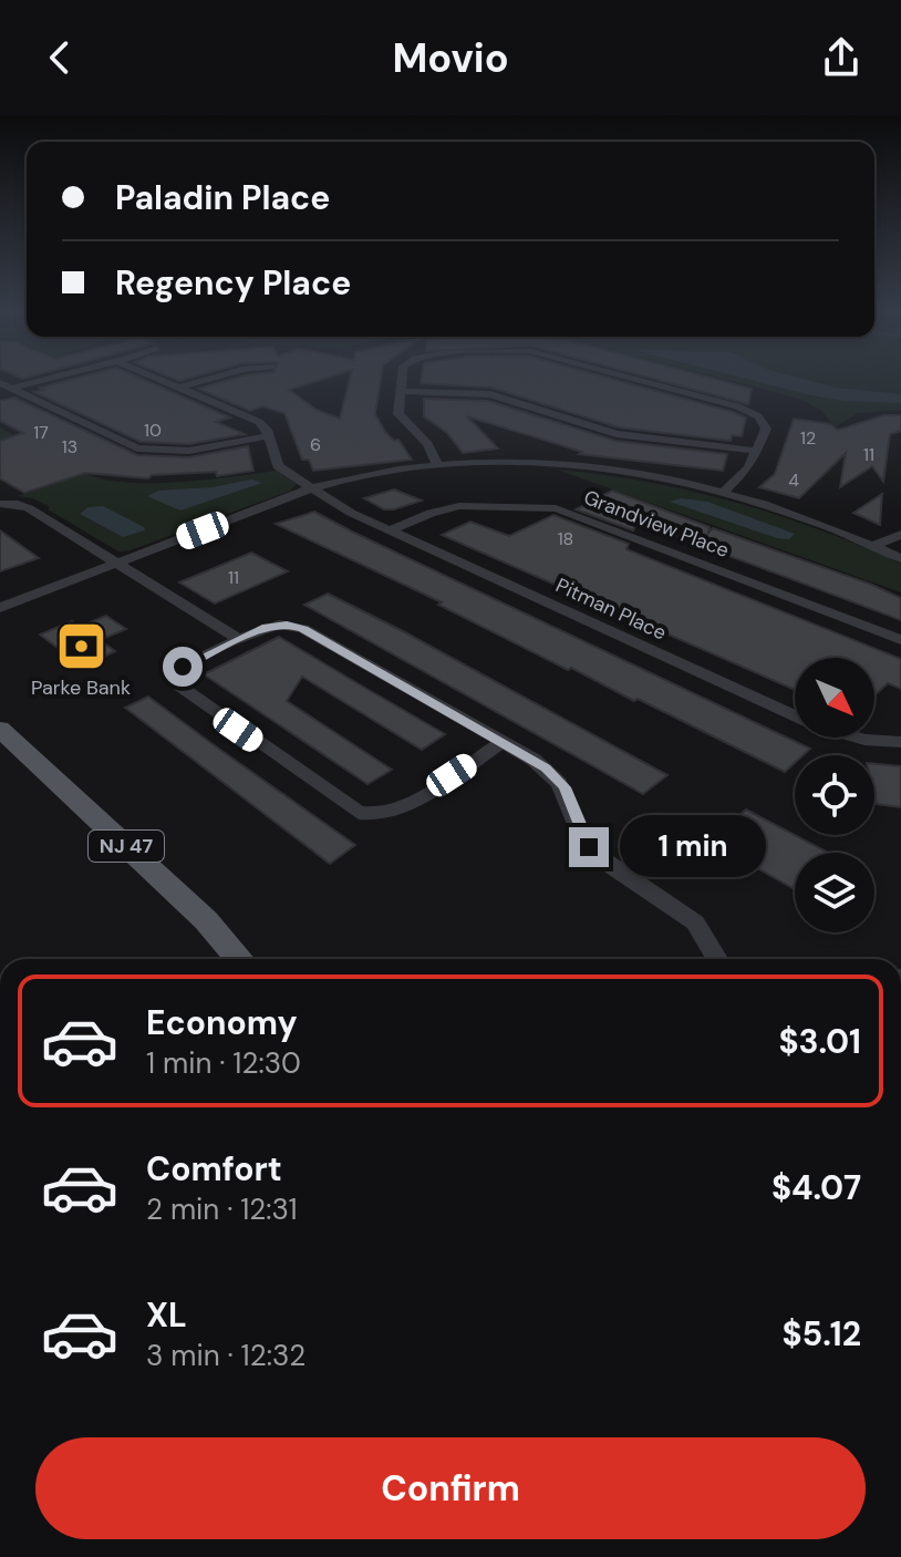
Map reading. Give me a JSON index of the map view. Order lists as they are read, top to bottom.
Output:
{
  "streets": {
    "main road": ["NJ 47"],
    "street": ["Grandview Place", "Pitman Place"]
  },
  "crossings": [
    ["Grandview Place", "Pitman Place"]
  ],
  "places": {
    "bank": ["Parke Bank"]
  },
  "house_numbers": [
    "10",
    "17",
    "12",
    "6",
    "13",
    "11",
    "4",
    "18",
    "11"
  ],
  "north": "bottom right",
  "page": {
    "header": "Movio",
    "banner": ["Paladin Place", "Regency Place"],
    "bubble": "1 min",
    "list": [
      {
        "name": "Economy",
        "note": "1 min · 12:30",
        "value": "$3.01"
      },
      {
        "name": "Comfort",
        "note": "2 min · 12:31",
        "value": "$4.07"
      },
      {
        "name": "XL",
        "note": "3 min · 12:32",
        "value": "$5.12"
      }
    ],
    "buttons": "Confirm"
  }
}
